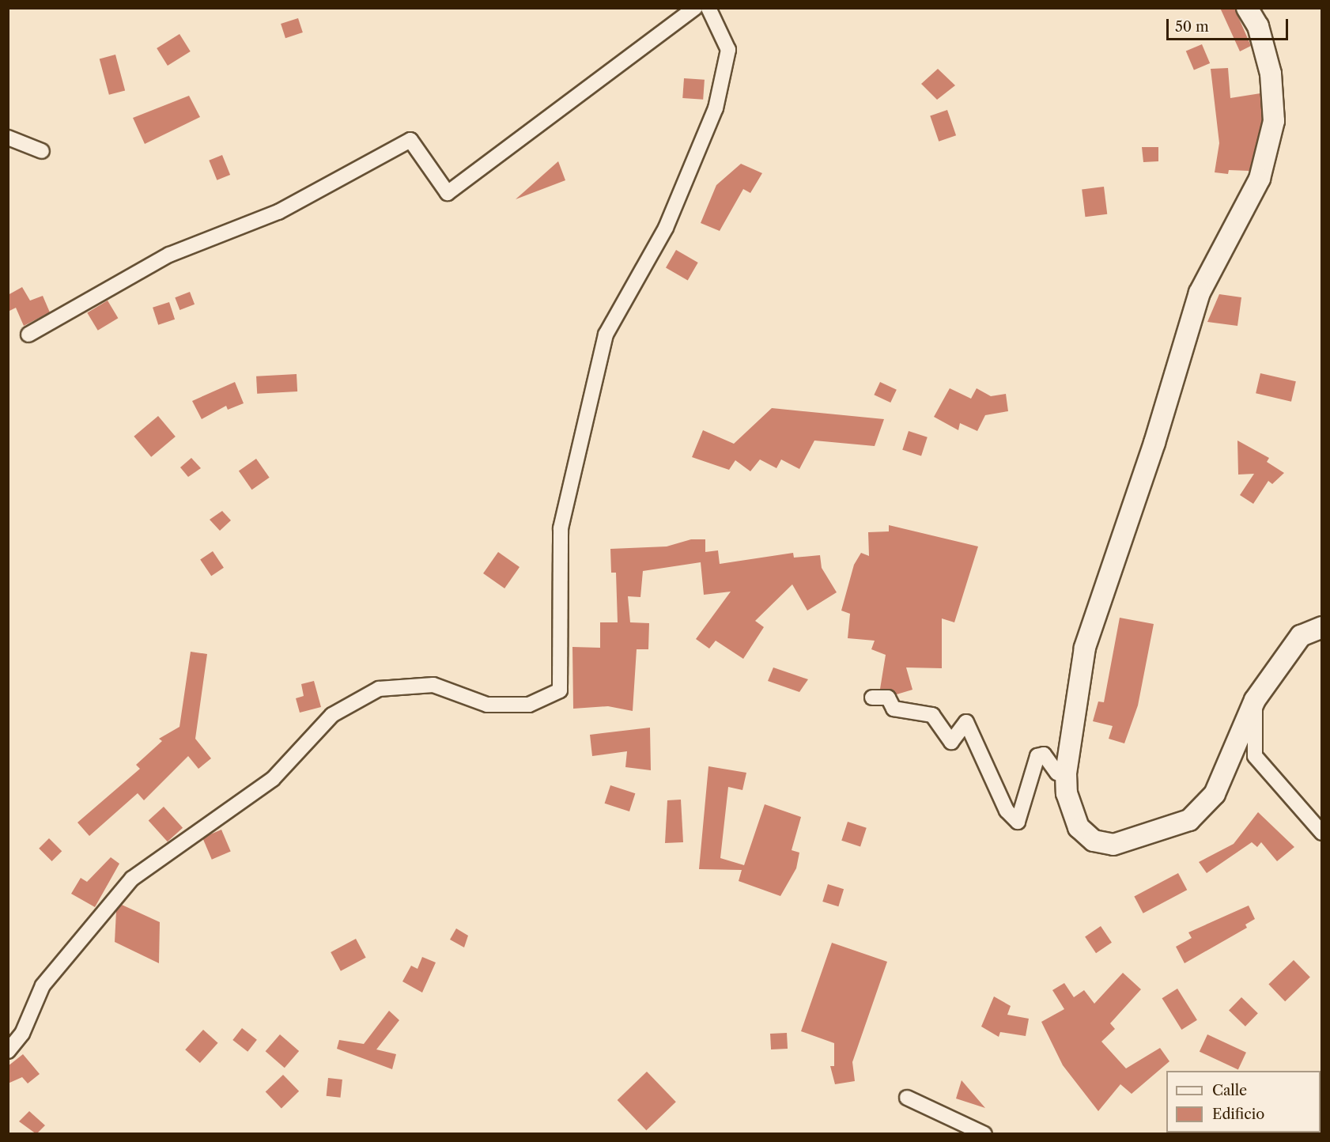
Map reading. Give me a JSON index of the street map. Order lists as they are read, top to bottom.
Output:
{
  "legend": ["Calle", "Edificio"],
  "scale_bar": "50 m"
}
